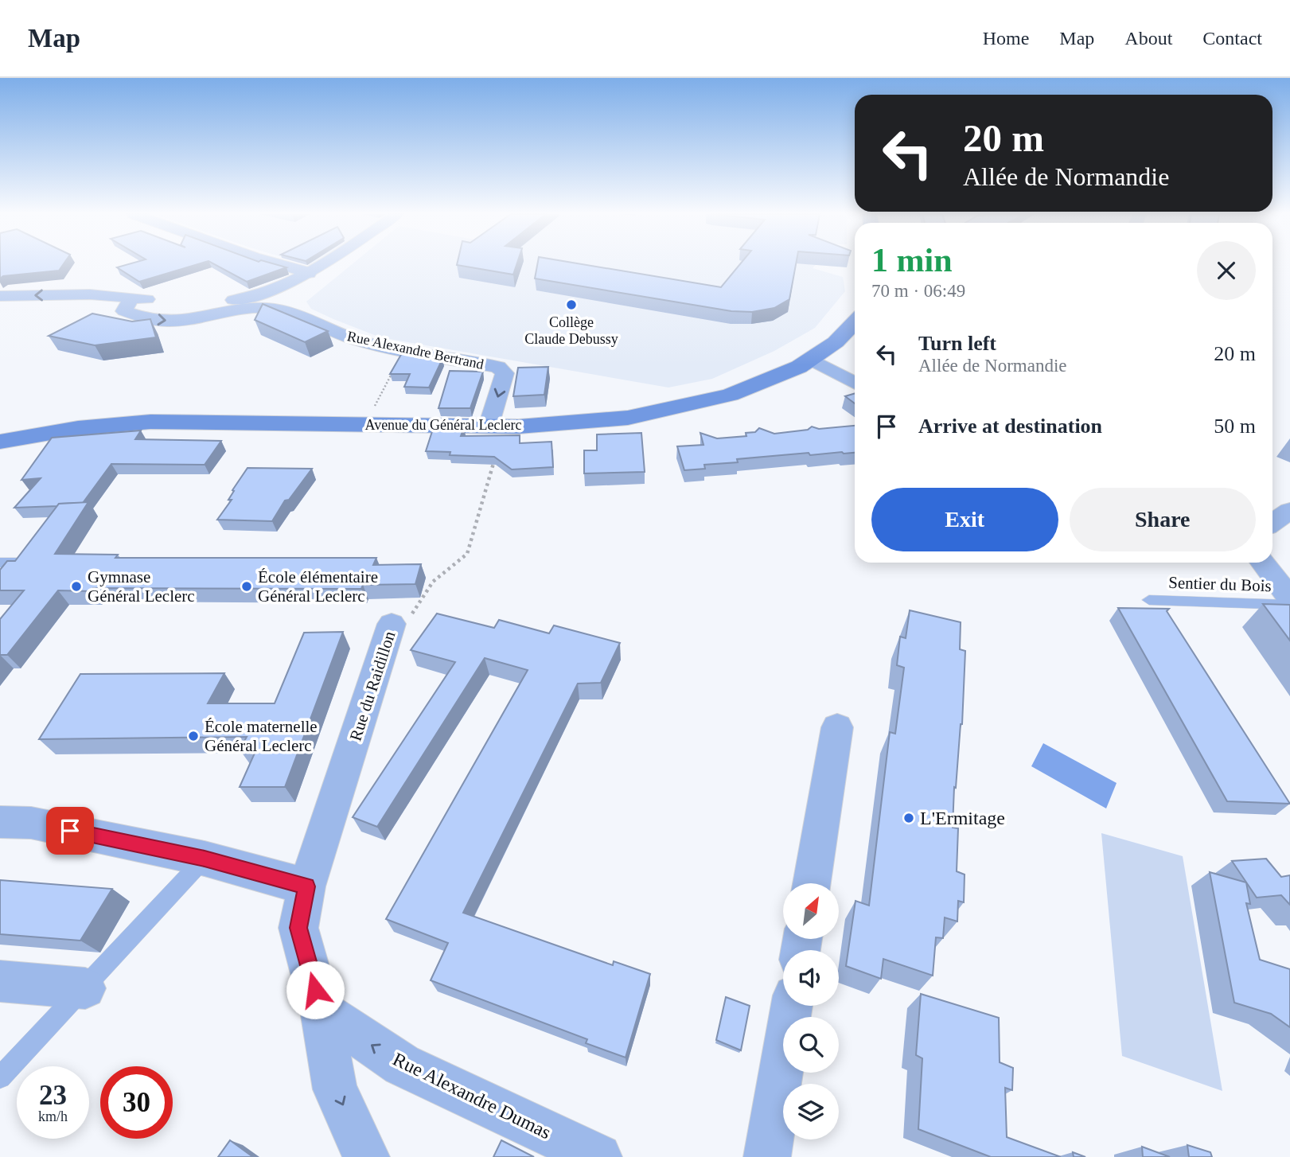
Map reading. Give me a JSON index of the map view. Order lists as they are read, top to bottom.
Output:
{
  "streets": {
    "main road": ["Avenue du Général Leclerc"],
    "street": ["Rue Alexandre Bertrand", "Rue du Raidillon", "Rue Alexandre Dumas"],
    "lane": ["Sentier du Bois"]
  },
  "crossings": [
    ["Rue Alexandre Bertrand", "Avenue du Général Leclerc"],
    ["Avenue du Général Leclerc", "Rue du Raidillon"],
    ["Rue du Raidillon", "Rue Alexandre Dumas"]
  ],
  "one_way": ["Rue Alexandre Dumas"],
  "places": [
    "Collège Claude Debussy",
    "Gymnase Général Leclerc",
    "École élémentaire Général Leclerc",
    "École maternelle Général Leclerc",
    "L'Ermitage"
  ],
  "north": "top right",
  "page": {
    "header": "Map",
    "nav": [
      "Home",
      "Map",
      "About",
      "Contact"
    ],
    "turn": ["20 m", "Allée de Normandie"],
    "heading": ["1 min", "70 m · 06:49"],
    "list": [
      {
        "name": "Turn left",
        "note": "Allée de Normandie",
        "value": "20 m"
      },
      {
        "name": "Arrive at destination",
        "value": "50 m"
      }
    ],
    "buttons": ["Exit", "Share"],
    "speed": "23 km/h",
    "limit": "30"
  }
}
